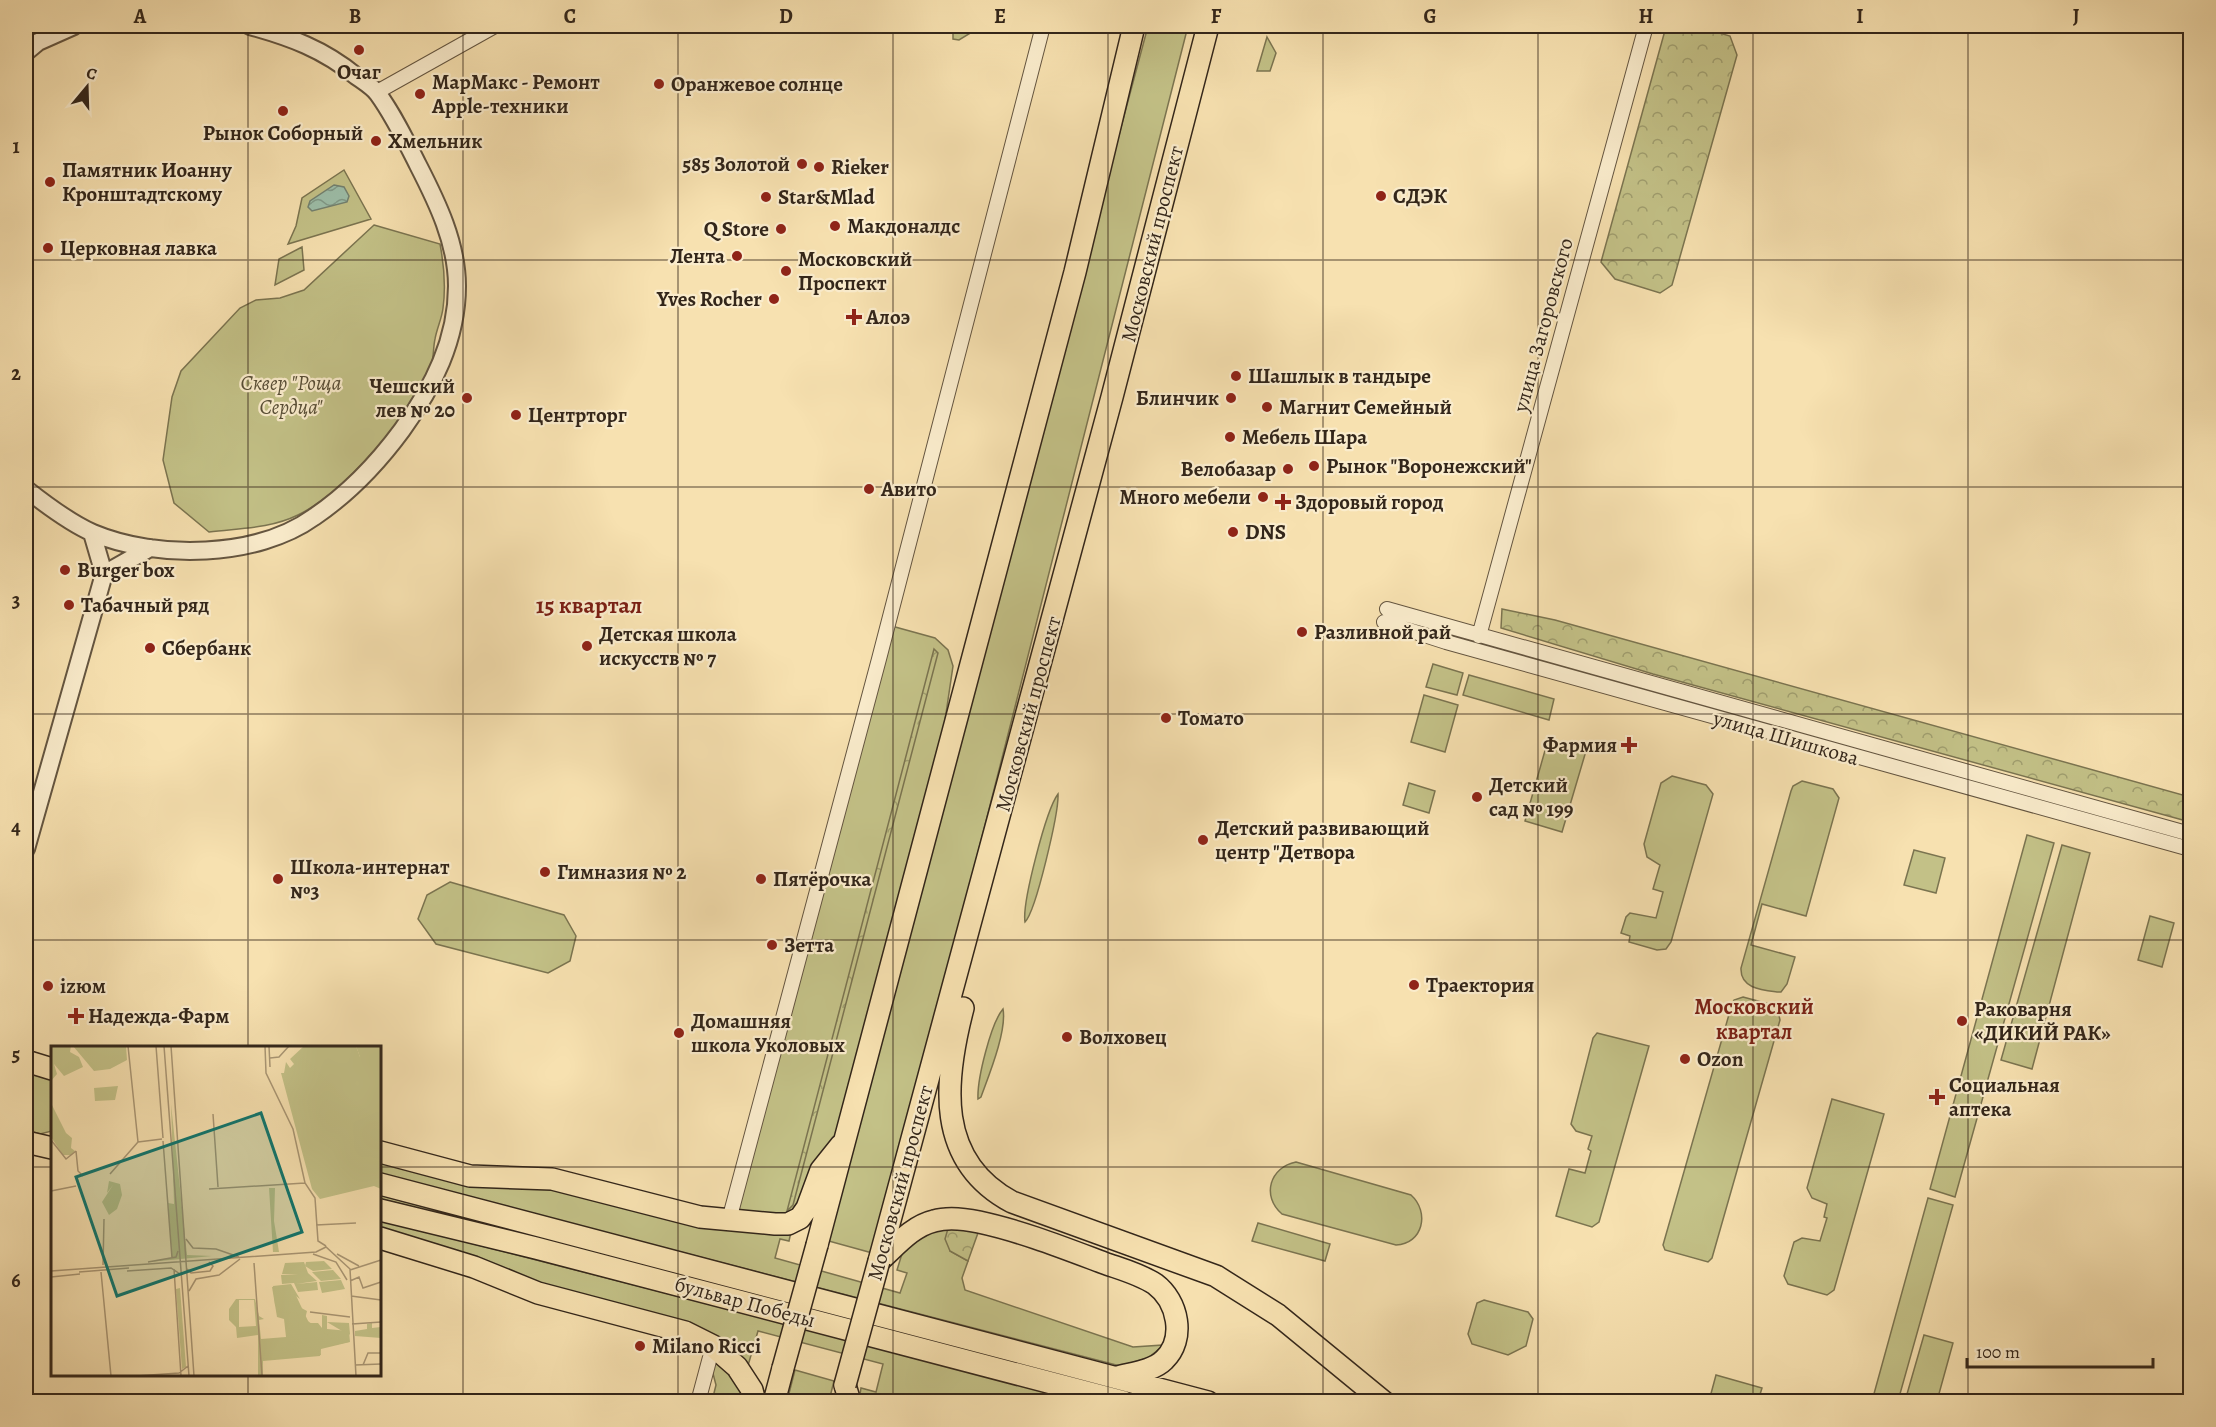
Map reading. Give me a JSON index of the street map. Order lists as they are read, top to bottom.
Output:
{
  "streets": {
    "main road": ["Московский проспект", "бульвар Победы"],
    "street": ["улица Загоровского", "улица Шишкова"]
  },
  "crossings": [
    ["улица Загоровского", "улица Шишкова"]
  ],
  "districts": ["15 квартал", "Московский квартал"],
  "parks": ["Сквер \"Роща Сердца\""],
  "places": {
    "other": [
      "Очаг",
      "Оранжевое солнце",
      "МарМакс - Ремонт Apple-техники",
      "Рынок Соборный",
      "Хмельник",
      "585 Золотой",
      "Rieker",
      "Памятник Иоанну Кронштадтскому",
      "СДЭК",
      "Star&Mlad",
      "Макдоналдс",
      "Q Store",
      "Церковная лавка",
      "Лента",
      "Московский Проспект",
      "Yves Rocher",
      "Шашлык в тандыре",
      "Чешский лев № 20",
      "Блинчик",
      "Магнит Семейный",
      "Центрторг",
      "Мебель Шара",
      "Рынок \"Воронежский\"",
      "Велобазар",
      "Авито",
      "Много мебели",
      "DNS",
      "Burger box",
      "Табачный ряд",
      "Разливной рай",
      "Детская школа искусств № 7",
      "Сбербанк",
      "Томато",
      "Детский сад № 199",
      "Детский развивающий центр \"Детвора",
      "Гимназия № 2",
      "Школа-интернат №3",
      "Пятёрочка",
      "Зетта",
      "Траектория",
      "izюм",
      "Раковарня «ДИКИЙ РАК»",
      "Домашняя школа Уколовых",
      "Волховец",
      "Ozon",
      "Milano Ricci"
    ],
    "health": [
      "Алоэ",
      "Здоровый город",
      "Фармия",
      "Надежда-Фарм",
      "Социальная аптека"
    ]
  },
  "scale_bar": "100 m",
  "north": "top",
  "grid": {
    "columns": [
      "A",
      "B",
      "C",
      "D",
      "E",
      "F",
      "G",
      "H",
      "I",
      "J"
    ],
    "rows": [
      "1",
      "2",
      "3",
      "4",
      "5",
      "6"
    ]
  }
}
